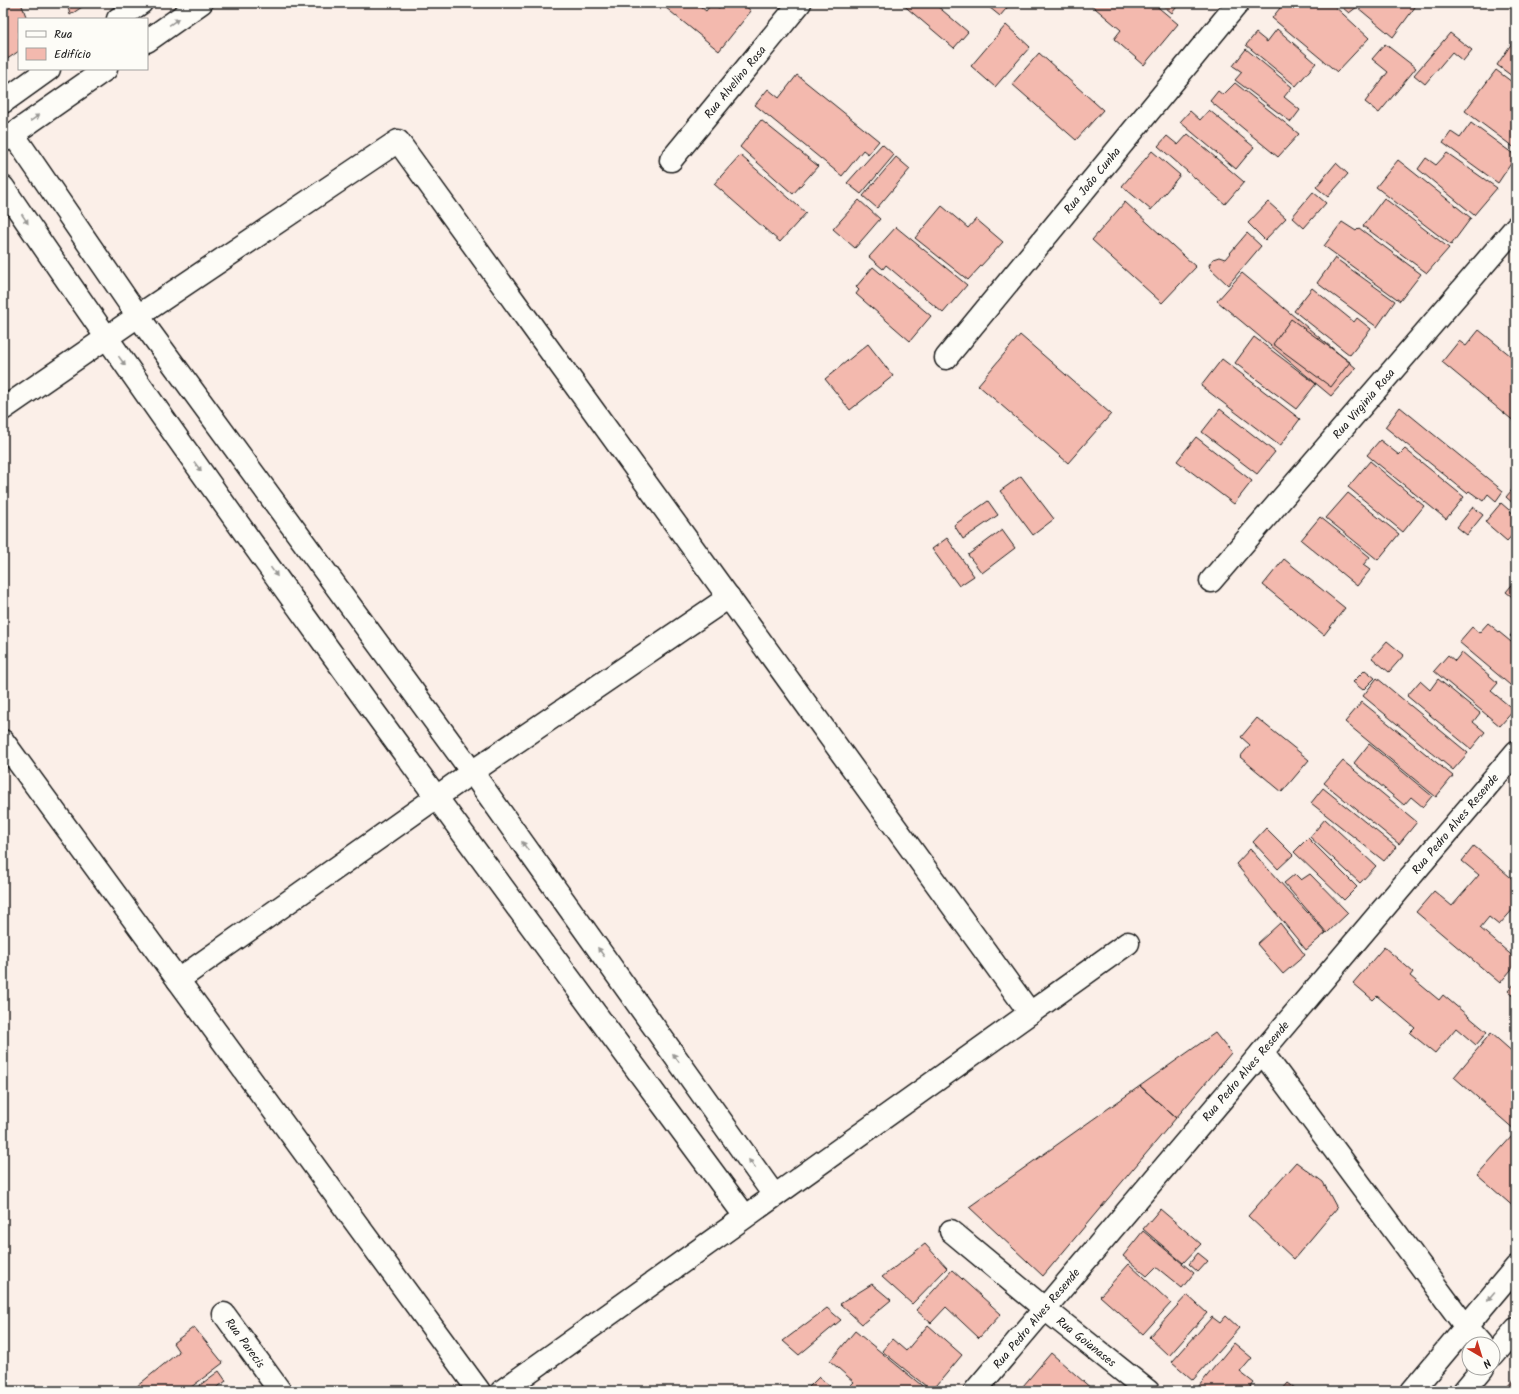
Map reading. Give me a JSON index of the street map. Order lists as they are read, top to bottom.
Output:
{
  "streets": {
    "street": [
      "Rua Alvelino Rosa",
      "Rua João Cunha",
      "Rua Virginia Rosa",
      "Rua Pedro Alves Resende",
      "Rua Goianases",
      "Rua Parecis"
    ]
  },
  "crossings": [
    ["Rua Pedro Alves Resende", "Rua Goianases"]
  ],
  "legend": ["Rua", "Edifício"],
  "north": "bottom right"
}
